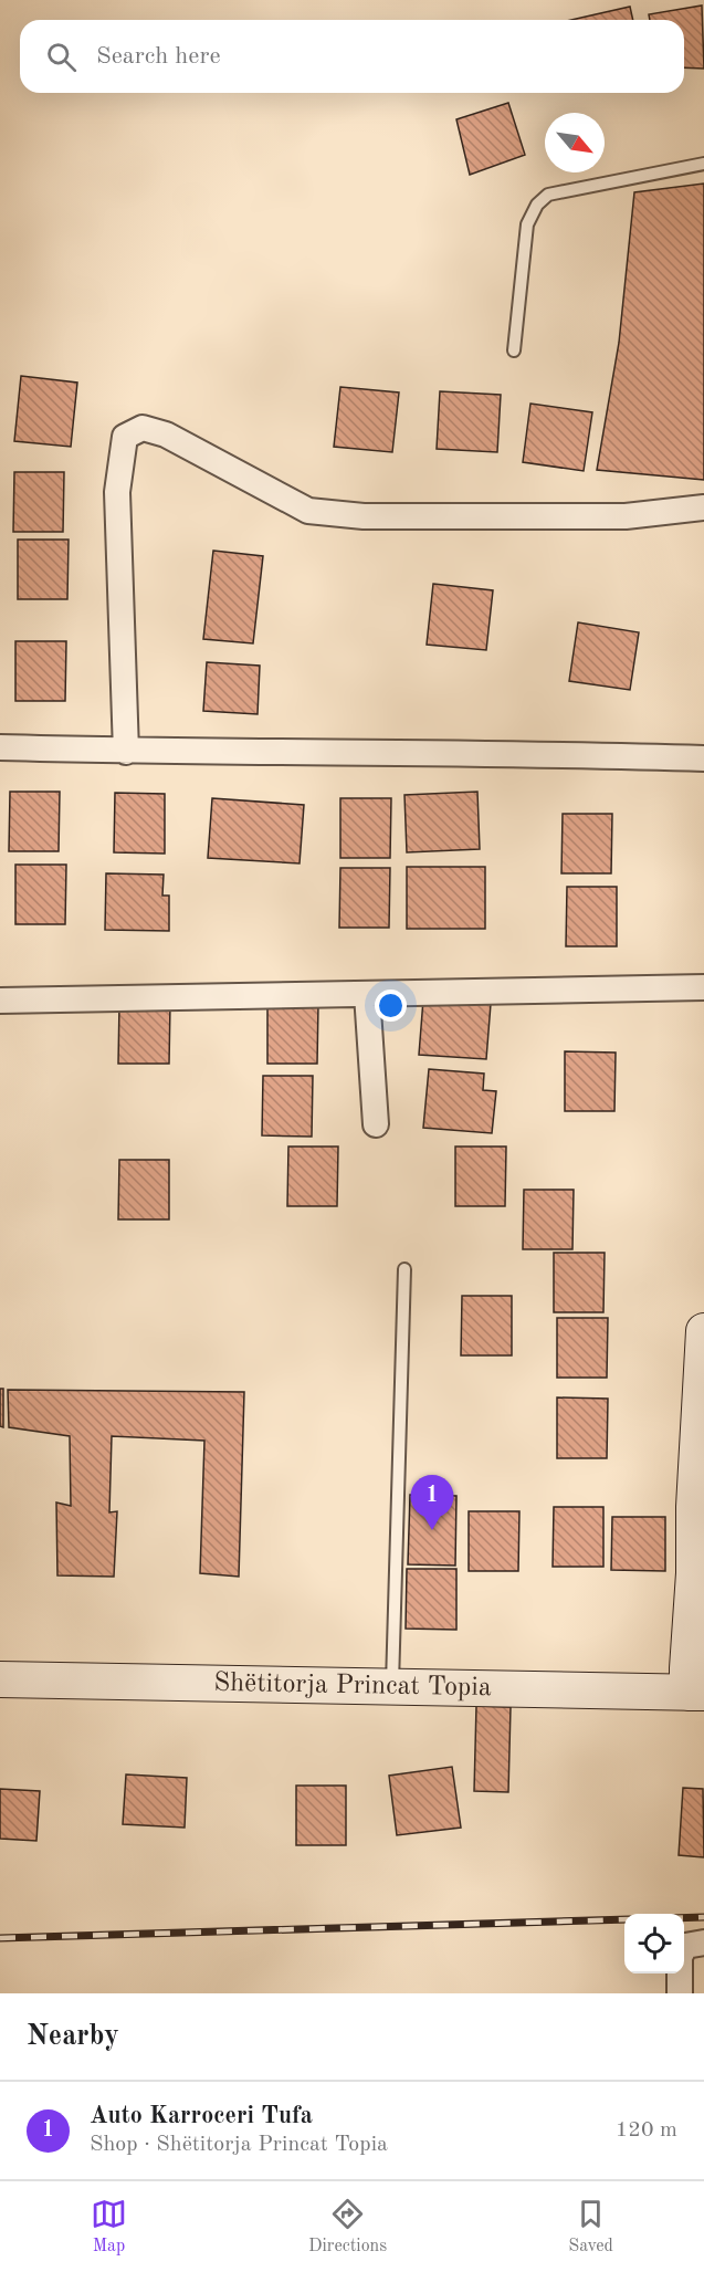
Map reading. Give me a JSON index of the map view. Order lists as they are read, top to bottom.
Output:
{
  "streets": {
    "main road": ["Shëtitorja Princat Topia"]
  },
  "north": "bottom right",
  "page": {
    "search": "Search here",
    "pins": "1",
    "heading": "Nearby",
    "list": [
      {
        "mark": "1",
        "name": "Auto Karroceri Tufa",
        "note": "Shop · Shëtitorja Princat Topia",
        "value": "120 m"
      }
    ],
    "nav": ["Map", "Directions", "Saved"]
  }
}
